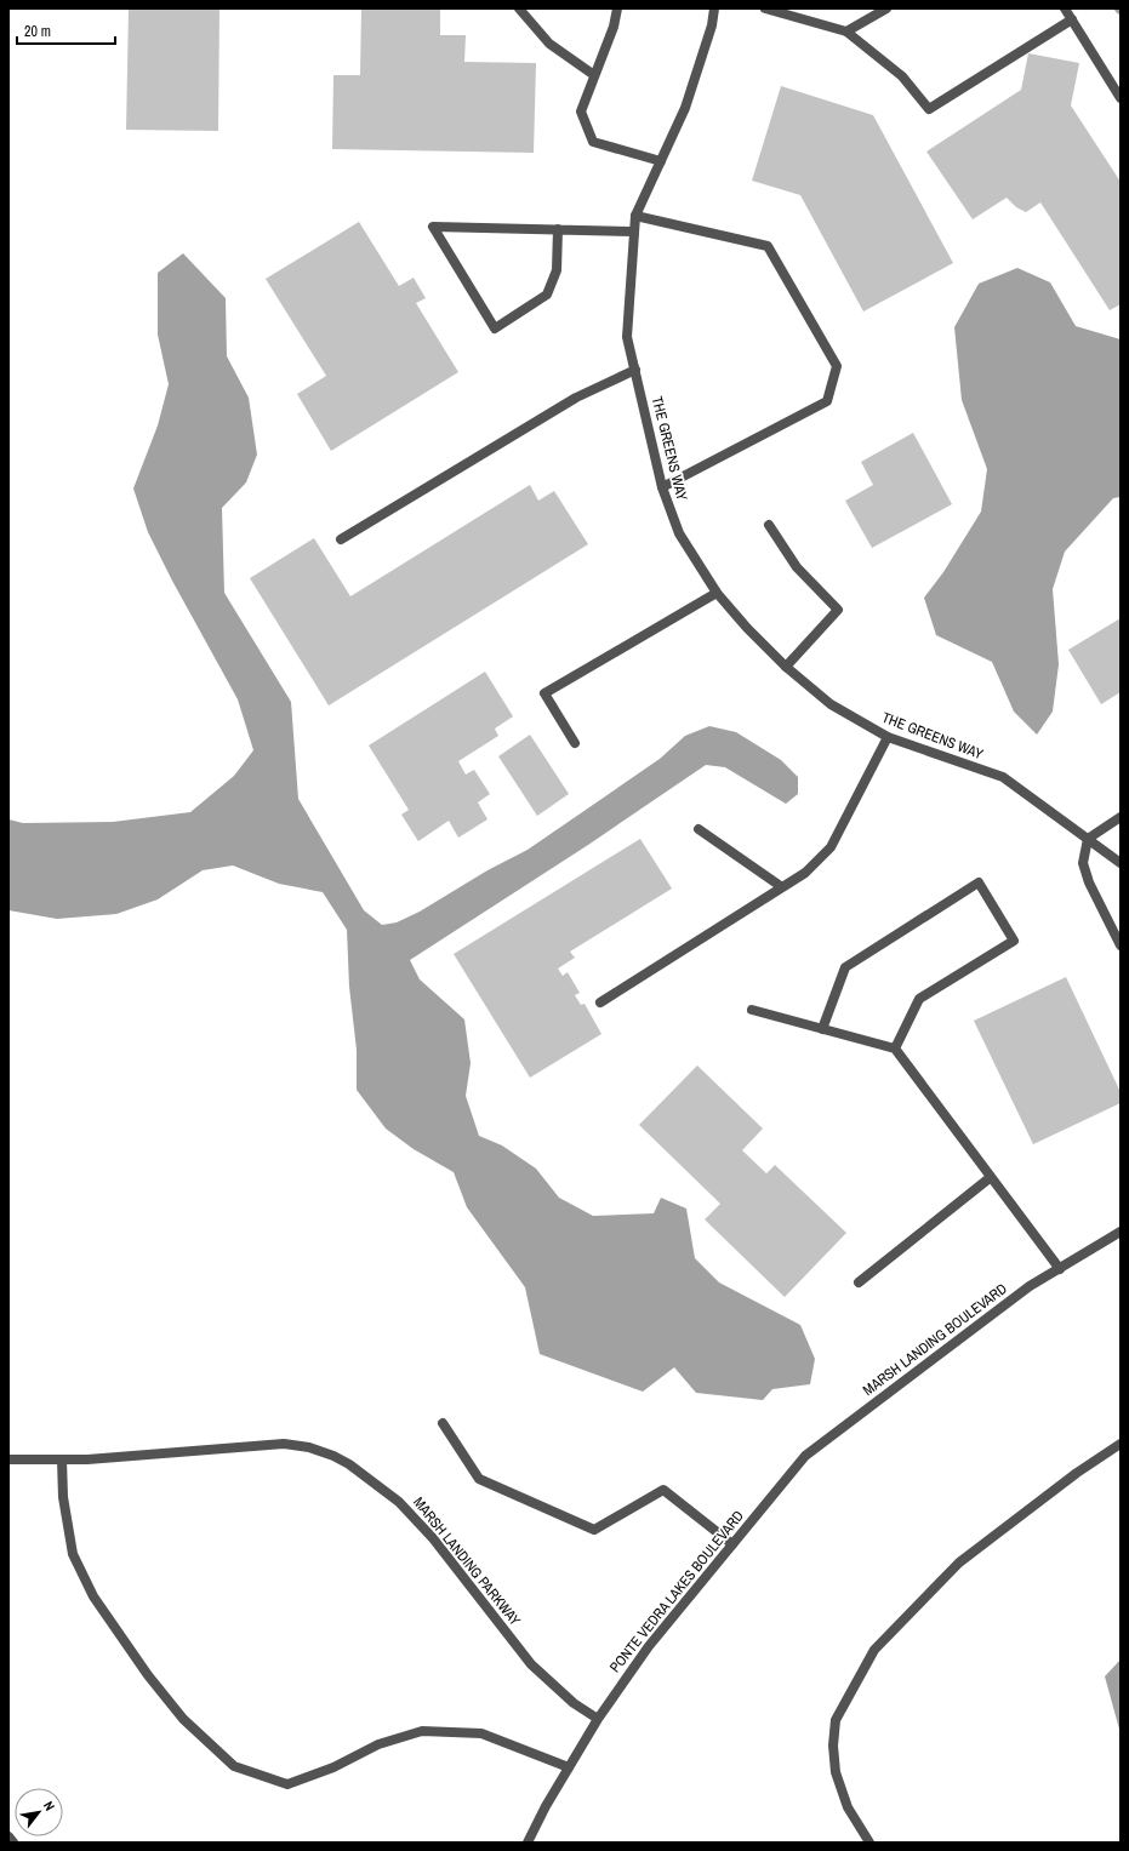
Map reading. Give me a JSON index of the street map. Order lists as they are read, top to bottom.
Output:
{
  "streets": {
    "street": [
      "THE GREENS WAY",
      "MARSH LANDING BOULEVARD",
      "MARSH LANDING PARKWAY",
      "PONTE VEDRA LAKES BOULEVARD"
    ]
  },
  "crossings": [
    ["MARSH LANDING BOULEVARD", "PONTE VEDRA LAKES BOULEVARD"],
    ["MARSH LANDING PARKWAY", "PONTE VEDRA LAKES BOULEVARD"]
  ],
  "scale_bar": "20 m",
  "north": "top right"
}
